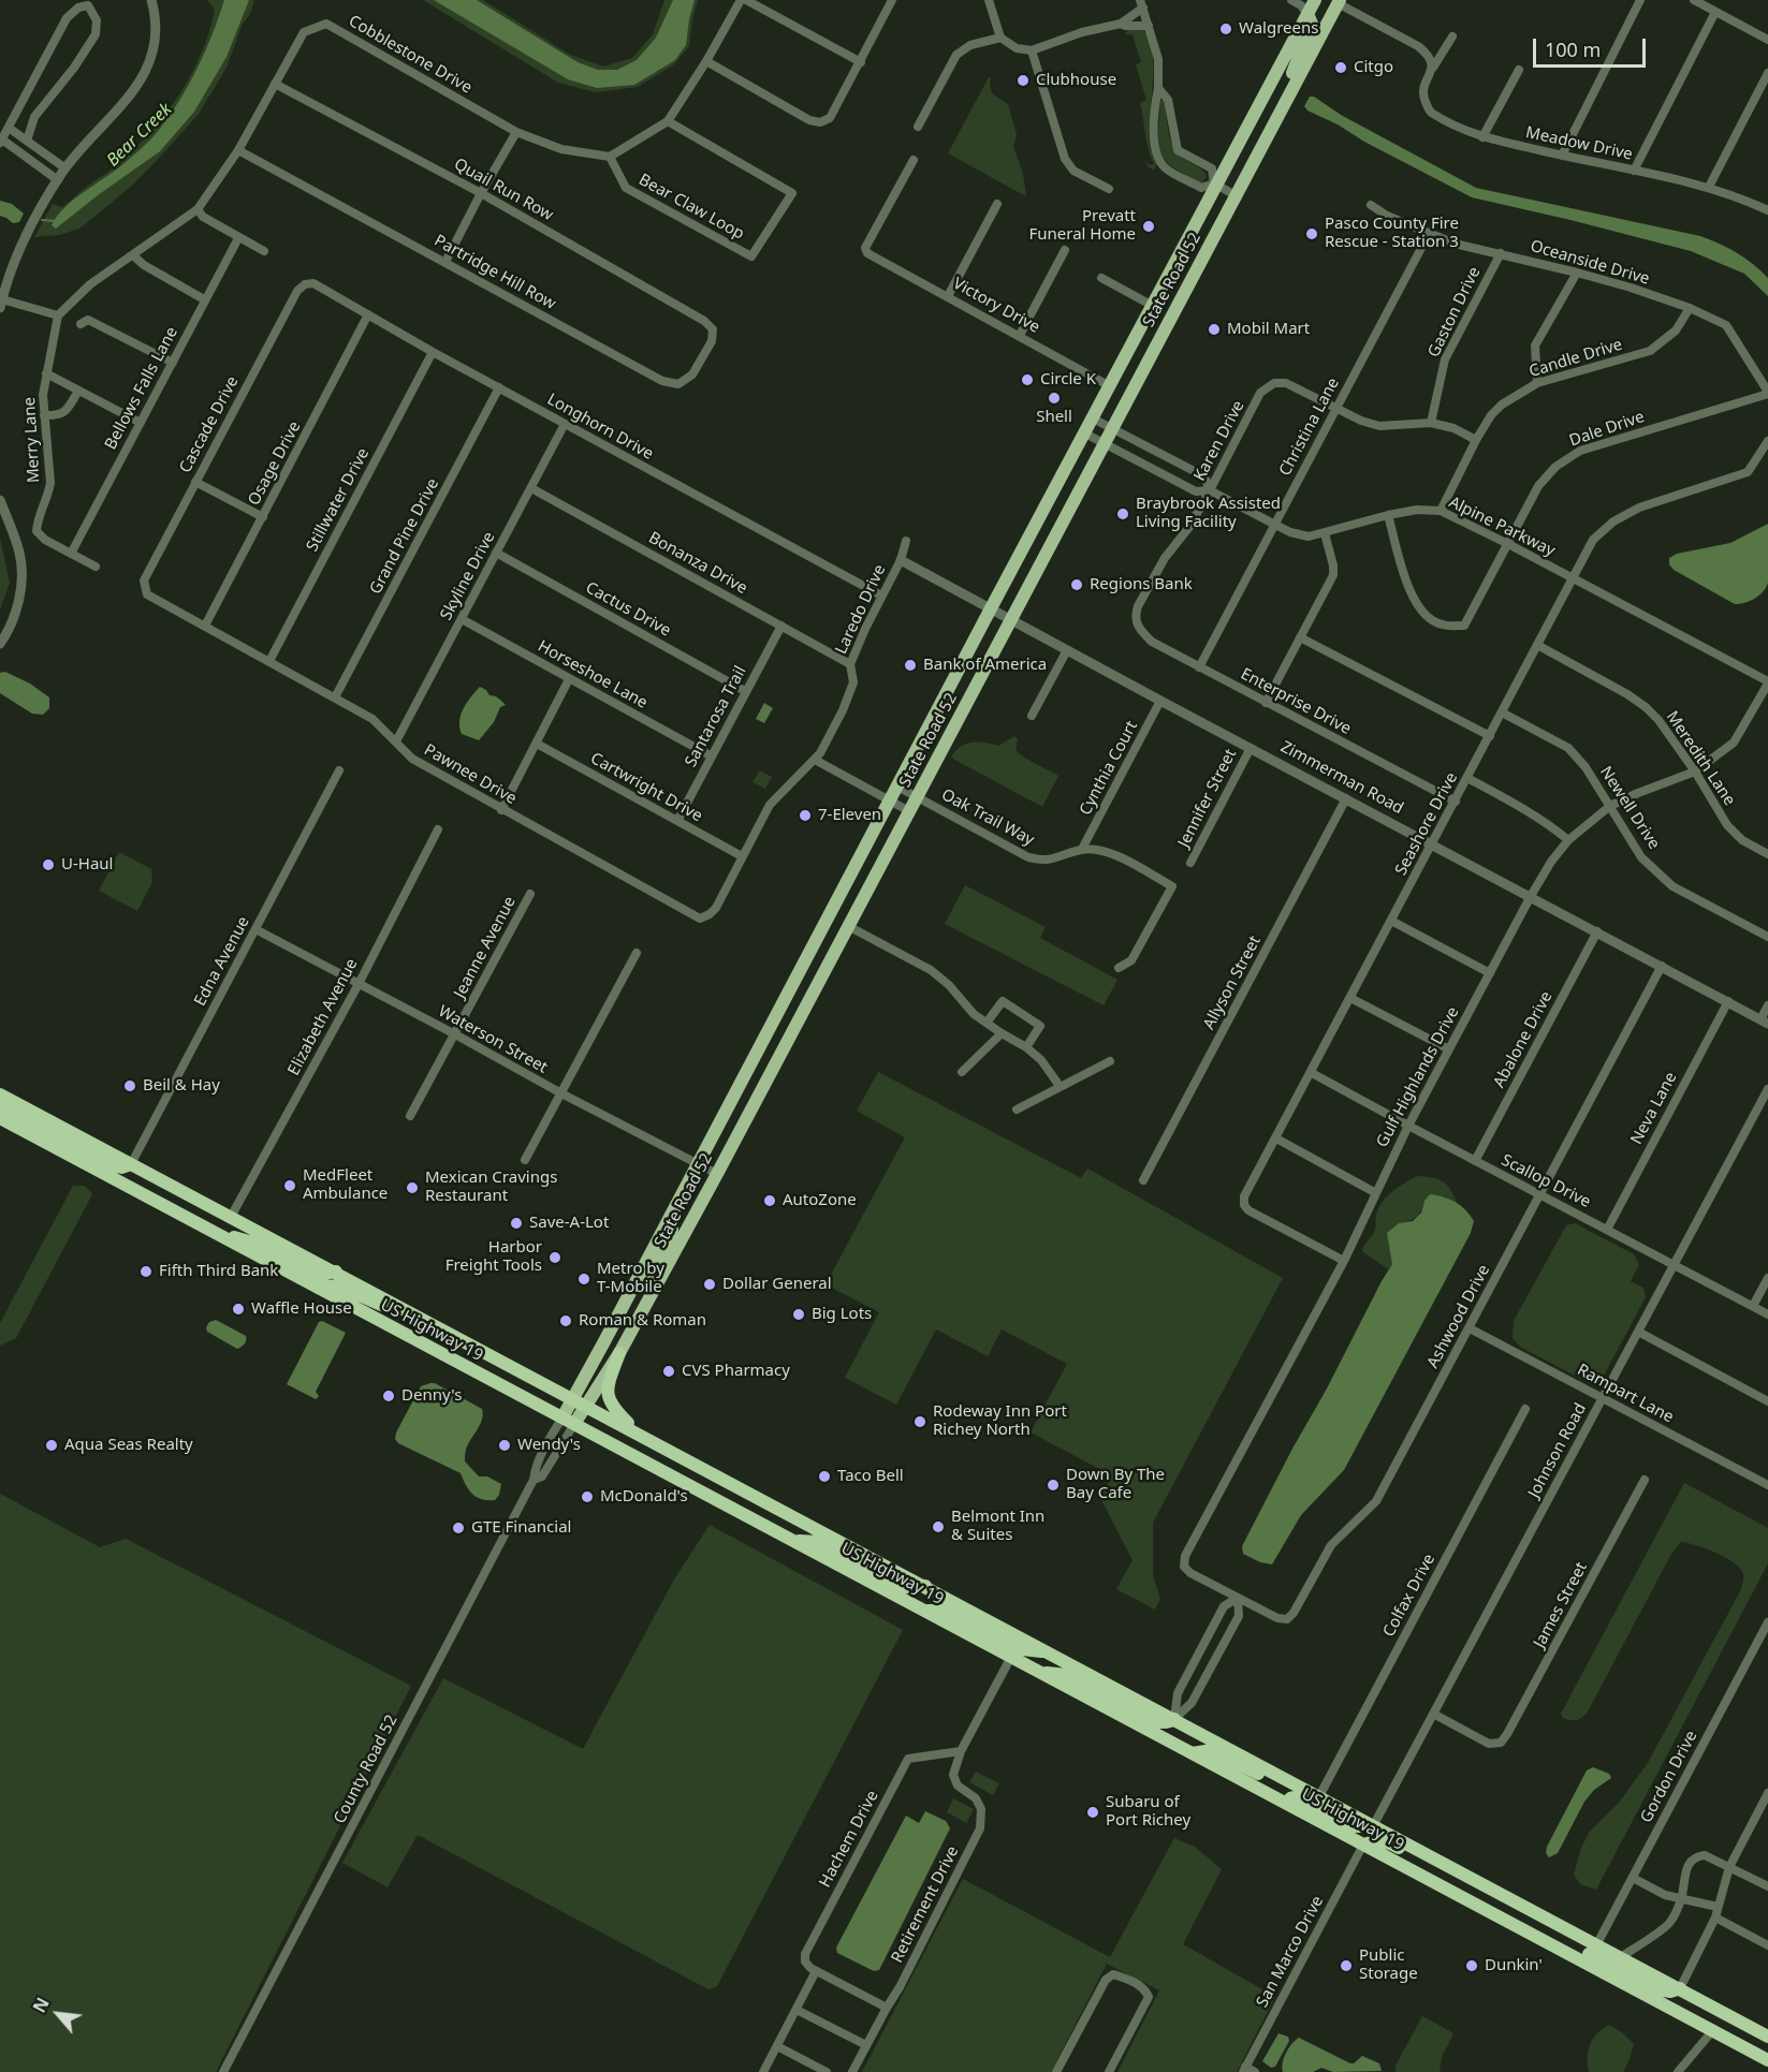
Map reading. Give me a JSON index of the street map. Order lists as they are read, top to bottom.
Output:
{
  "streets": {
    "highway": ["US Highway 19"],
    "main road": ["State Road 52"],
    "street": [
      "Cobblestone Drive",
      "Meadow Drive",
      "Quail Run Row",
      "Bear Claw Loop",
      "Oceanside Drive",
      "Partridge Hill Row",
      "Victory Drive",
      "Gaston Drive",
      "Candle Drive",
      "Bellows Falls Lane",
      "Cascade Drive",
      "Longhorn Drive",
      "Christina Lane",
      "Dale Drive",
      "Merry Lane",
      "Karen Drive",
      "Osage Drive",
      "Stillwater Drive",
      "Alpine Parkway",
      "Grand Pine Drive",
      "Bonanza Drive",
      "Skyline Drive",
      "Cactus Drive",
      "Laredo Drive",
      "Horseshoe Lane",
      "Enterprise Drive",
      "Santarosa Trail",
      "Meredith Lane",
      "Cynthia Court",
      "Pawnee Drive",
      "Zimmerman Road",
      "Cartwright Drive",
      "Jennifer Street",
      "Newell Drive",
      "Oak Trail Way",
      "Seashore Drive",
      "Jeanne Avenue",
      "Edna Avenue",
      "Allyson Street",
      "Elizabeth Avenue",
      "Waterson Street",
      "Abalone Drive",
      "Gulf Highlands Drive",
      "Neva Lane",
      "Scallop Drive",
      "Ashwood Drive",
      "Rampart Lane",
      "Johnson Road",
      "Colfax Drive",
      "James Street",
      "County Road 52",
      "Gordon Drive",
      "Hachem Drive",
      "Retirement Drive",
      "San Marco Drive"
    ]
  },
  "crossings": [
    ["Cobblestone Drive", "Quail Run Row"],
    ["Cobblestone Drive", "Bear Claw Loop"],
    ["Cobblestone Drive", "Partridge Hill Row"],
    ["Cobblestone Drive", "Merry Lane"],
    ["Quail Run Row", "Partridge Hill Row"],
    ["Oceanside Drive", "Gaston Drive"],
    ["Oceanside Drive", "Candle Drive"],
    ["Oceanside Drive", "Christina Lane"],
    ["Oceanside Drive", "Dale Drive"],
    ["State Road 52", "Victory Drive"],
    ["State Road 52", "Alpine Parkway"],
    ["State Road 52", "Zimmerman Road"],
    ["State Road 52", "Oak Trail Way"],
    ["State Road 52", "Waterson Street"],
    ["State Road 52", "US Highway 19"],
    ["State Road 52", "County Road 52"],
    ["Candle Drive", "Alpine Parkway"],
    ["Bellows Falls Lane", "Merry Lane"],
    ["Cascade Drive", "Longhorn Drive"],
    ["Cascade Drive", "Pawnee Drive"],
    ["Longhorn Drive", "Osage Drive"],
    ["Longhorn Drive", "Stillwater Drive"],
    ["Longhorn Drive", "Grand Pine Drive"],
    ["Longhorn Drive", "Skyline Drive"],
    ["Longhorn Drive", "Laredo Drive"],
    ["Christina Lane", "Karen Drive"],
    ["Christina Lane", "Alpine Parkway"],
    ["Christina Lane", "Enterprise Drive"],
    ["Dale Drive", "Alpine Parkway"],
    ["Karen Drive", "Alpine Parkway"],
    ["Karen Drive", "Enterprise Drive"],
    ["Osage Drive", "Pawnee Drive"],
    ["Stillwater Drive", "Pawnee Drive"],
    ["Alpine Parkway", "Seashore Drive"],
    ["Alpine Parkway", "Gulf Highlands Drive"],
    ["Grand Pine Drive", "Pawnee Drive"],
    ["Bonanza Drive", "Skyline Drive"],
    ["Bonanza Drive", "Laredo Drive"],
    ["Bonanza Drive", "Santarosa Trail"],
    ["Skyline Drive", "Cactus Drive"],
    ["Skyline Drive", "Horseshoe Lane"],
    ["Skyline Drive", "Pawnee Drive"],
    ["Cactus Drive", "Santarosa Trail"],
    ["Laredo Drive", "Pawnee Drive"],
    ["Laredo Drive", "Zimmerman Road"],
    ["Laredo Drive", "Cartwright Drive"],
    ["Horseshoe Lane", "Santarosa Trail"],
    ["Enterprise Drive", "Seashore Drive"],
    ["Santarosa Trail", "Cartwright Drive"],
    ["Meredith Lane", "Seashore Drive"],
    ["Meredith Lane", "Gulf Highlands Drive"],
    ["Cynthia Court", "Zimmerman Road"],
    ["Cynthia Court", "Oak Trail Way"],
    ["Zimmerman Road", "Jennifer Street"],
    ["Zimmerman Road", "Seashore Drive"],
    ["Zimmerman Road", "Allyson Street"],
    ["Zimmerman Road", "Abalone Drive"],
    ["Zimmerman Road", "Gulf Highlands Drive"],
    ["Zimmerman Road", "Neva Lane"],
    ["Zimmerman Road", "Ashwood Drive"],
    ["Newell Drive", "Seashore Drive"],
    ["Newell Drive", "Gulf Highlands Drive"],
    ["Seashore Drive", "Gulf Highlands Drive"],
    ["Seashore Drive", "Scallop Drive"],
    ["Jeanne Avenue", "Waterson Street"],
    ["Edna Avenue", "Waterson Street"],
    ["Edna Avenue", "US Highway 19"],
    ["Elizabeth Avenue", "Waterson Street"],
    ["Elizabeth Avenue", "US Highway 19"],
    ["Abalone Drive", "Scallop Drive"],
    ["Gulf Highlands Drive", "Scallop Drive"],
    ["Gulf Highlands Drive", "Ashwood Drive"],
    ["Neva Lane", "Scallop Drive"],
    ["Scallop Drive", "Ashwood Drive"],
    ["Scallop Drive", "Johnson Road"],
    ["Ashwood Drive", "Rampart Lane"],
    ["US Highway 19", "Johnson Road"],
    ["US Highway 19", "Colfax Drive"],
    ["US Highway 19", "County Road 52"],
    ["US Highway 19", "Gordon Drive"],
    ["US Highway 19", "San Marco Drive"],
    ["Rampart Lane", "Johnson Road"],
    ["Johnson Road", "James Street"],
    ["Hachem Drive", "Retirement Drive"]
  ],
  "water": ["Bear Creek"],
  "places": [
    "Walgreens",
    "Citgo",
    "Clubhouse",
    "Prevatt Funeral Home",
    "Pasco County Fire Rescue - Station 3",
    "Mobil Mart",
    "Circle K",
    "Shell",
    "Braybrook Assisted Living Facility",
    "Regions Bank",
    "Bank of America",
    "7-Eleven",
    "U-Haul",
    "Beil & Hay",
    "MedFleet Ambulance",
    "Mexican Cravings Restaurant",
    "AutoZone",
    "Save-A-Lot",
    "Harbor Freight Tools",
    "Fifth Third Bank",
    "Metro by T-Mobile",
    "Dollar General",
    "Waffle House",
    "Big Lots",
    "Roman & Roman",
    "CVS Pharmacy",
    "Denny's",
    "Rodeway Inn Port Richey North",
    "Aqua Seas Realty",
    "Wendy's",
    "Taco Bell",
    "Down By The Bay Cafe",
    "McDonald's",
    "Belmont Inn & Suites",
    "GTE Financial",
    "Subaru of Port Richey",
    "Public Storage",
    "Dunkin'"
  ],
  "scale_bar": "100 m",
  "north": "top left"
}
